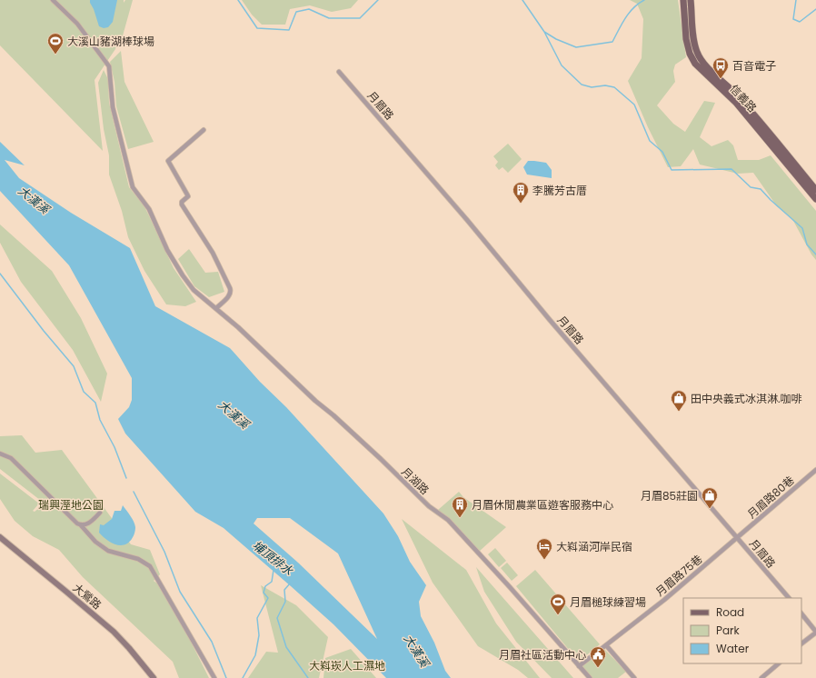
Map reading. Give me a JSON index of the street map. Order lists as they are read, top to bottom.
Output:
{
  "streets": {
    "main road": ["信義路"],
    "street": [
      "月眉路",
      "月湖路",
      "月眉路80巷",
      "月眉路75巷",
      "大鶯路"
    ]
  },
  "crossings": [
    ["月眉路", "月眉路80巷"],
    ["月眉路", "月眉路75巷"],
    ["月湖路", "月眉路75巷"],
    ["月眉路80巷", "月眉路75巷"]
  ],
  "water": ["大漢溪", "埔頂排水"],
  "parks": ["瑞興溼地公園", "大嵙崁人工濕地"],
  "places": {
    "sports": ["大溪山豬湖棒球場", "月眉槌球練習場"],
    "bus stop": ["百音電子"],
    "building": ["李騰芳古厝", "月眉休閒農業區遊客服務中心"],
    "shop": ["田中央義式冰淇淋.咖啡", "月眉85莊園"],
    "hotel": ["大嵙涵河岸民宿"],
    "public building": ["月眉社區活動中心"]
  },
  "legend": ["Road", "Park", "Water"]
}
